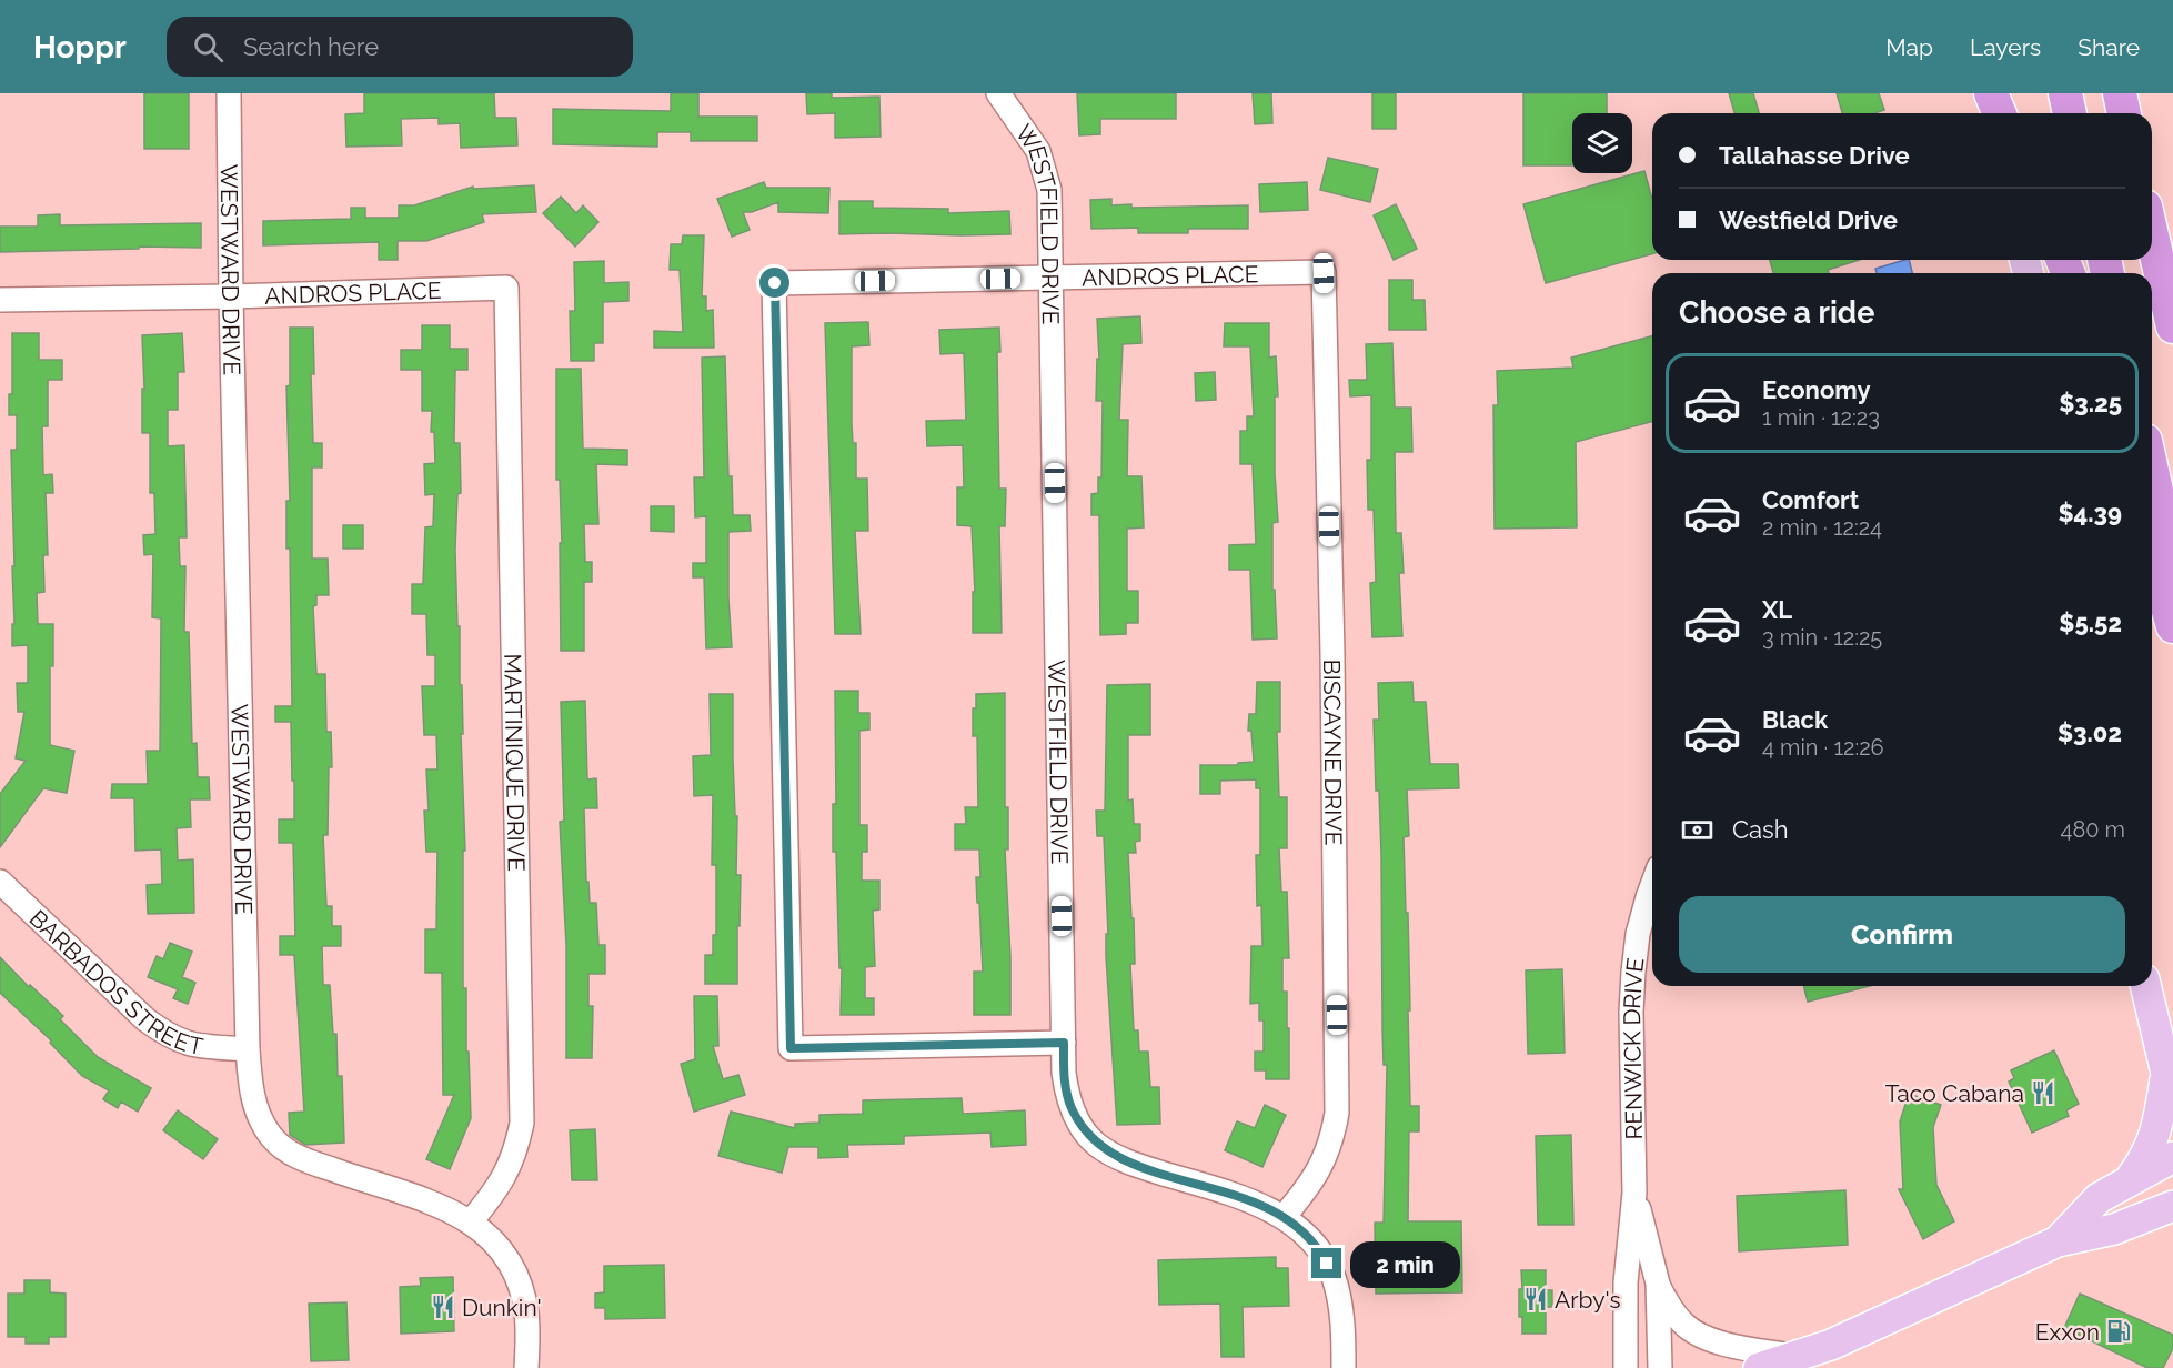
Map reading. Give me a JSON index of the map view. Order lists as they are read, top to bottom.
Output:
{
  "streets": {
    "street": [
      "WESTFIELD DRIVE",
      "WESTWARD DRIVE",
      "ANDROS PLACE",
      "BISCAYNE DRIVE",
      "MARTINIQUE DRIVE",
      "BARBADOS STREET",
      "RENWICK DRIVE"
    ]
  },
  "crossings": [
    ["WESTFIELD DRIVE", "ANDROS PLACE"],
    ["WESTFIELD DRIVE", "BISCAYNE DRIVE"],
    ["WESTWARD DRIVE", "ANDROS PLACE"],
    ["WESTWARD DRIVE", "MARTINIQUE DRIVE"],
    ["WESTWARD DRIVE", "BARBADOS STREET"],
    ["ANDROS PLACE", "BISCAYNE DRIVE"],
    ["ANDROS PLACE", "MARTINIQUE DRIVE"]
  ],
  "places": {
    "restaurant": ["Taco Cabana", "Arby's", "Dunkin'"],
    "fuel station": ["Exxon"]
  },
  "page": {
    "header": "Hoppr",
    "search": "Search here",
    "nav": ["Map", "Layers", "Share"],
    "banner": ["Tallahasse Drive", "Westfield Drive"],
    "heading": "Choose a ride",
    "list": [
      {
        "name": "Economy",
        "note": "1 min · 12:23",
        "value": "$3.25"
      },
      {
        "name": "Comfort",
        "note": "2 min · 12:24",
        "value": "$4.39"
      },
      {
        "name": "XL",
        "note": "3 min · 12:25",
        "value": "$5.52"
      },
      {
        "name": "Black",
        "note": "4 min · 12:26",
        "value": "$3.02"
      }
    ],
    "pay": ["Cash", "480 m"],
    "buttons": "Confirm",
    "bubble": "2 min"
  }
}
